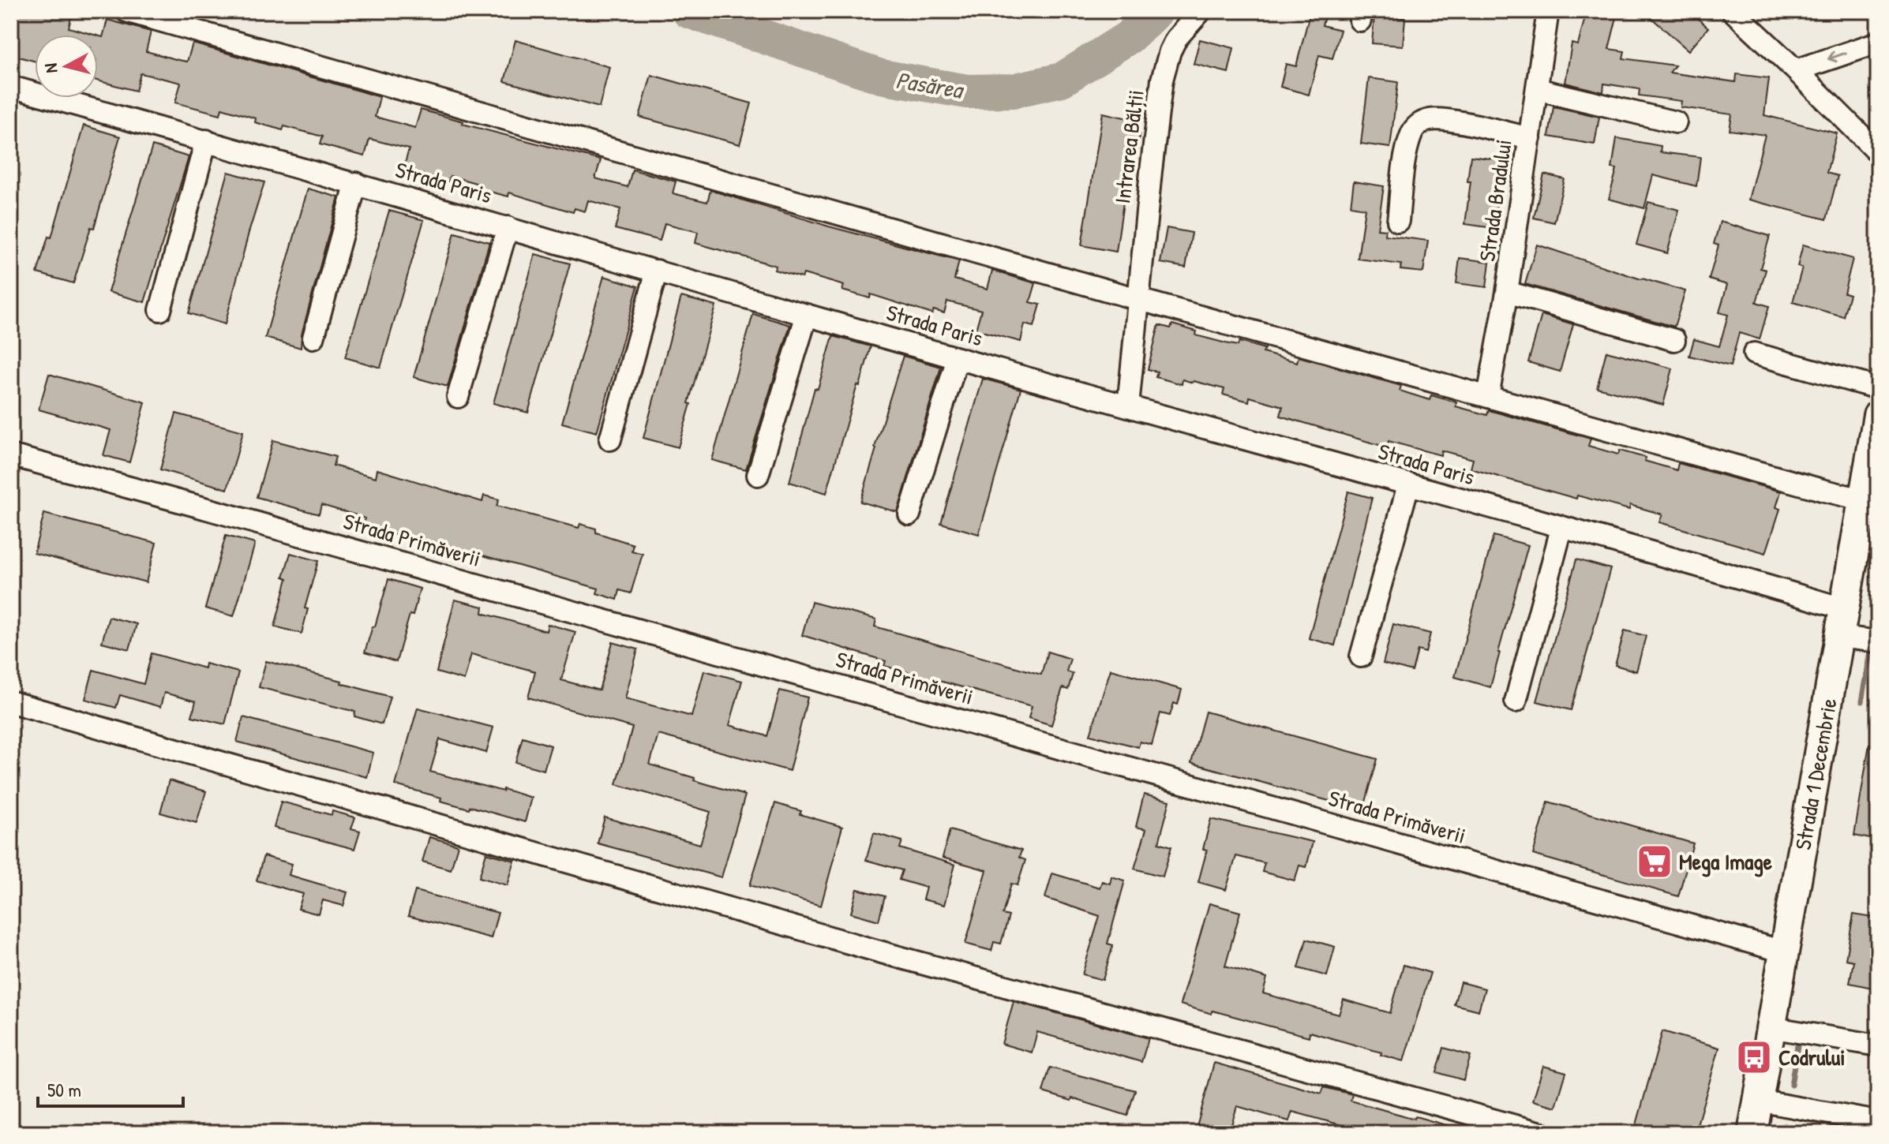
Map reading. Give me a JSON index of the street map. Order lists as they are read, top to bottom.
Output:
{
  "streets": {
    "main road": ["Strada 1 Decembrie"],
    "street": [
      "Intrarea Bălții",
      "Strada Paris",
      "Strada Bradului",
      "Strada Primăverii"
    ]
  },
  "crossings": [
    ["Intrarea Bălții", "Strada Paris"],
    ["Strada Paris", "Strada 1 Decembrie"],
    ["Strada Primăverii", "Strada 1 Decembrie"]
  ],
  "water": ["Pasărea"],
  "places": {
    "supermarket": ["Mega Image"],
    "bus stop": ["Codrului"]
  },
  "scale_bar": "50 m",
  "north": "left"
}
